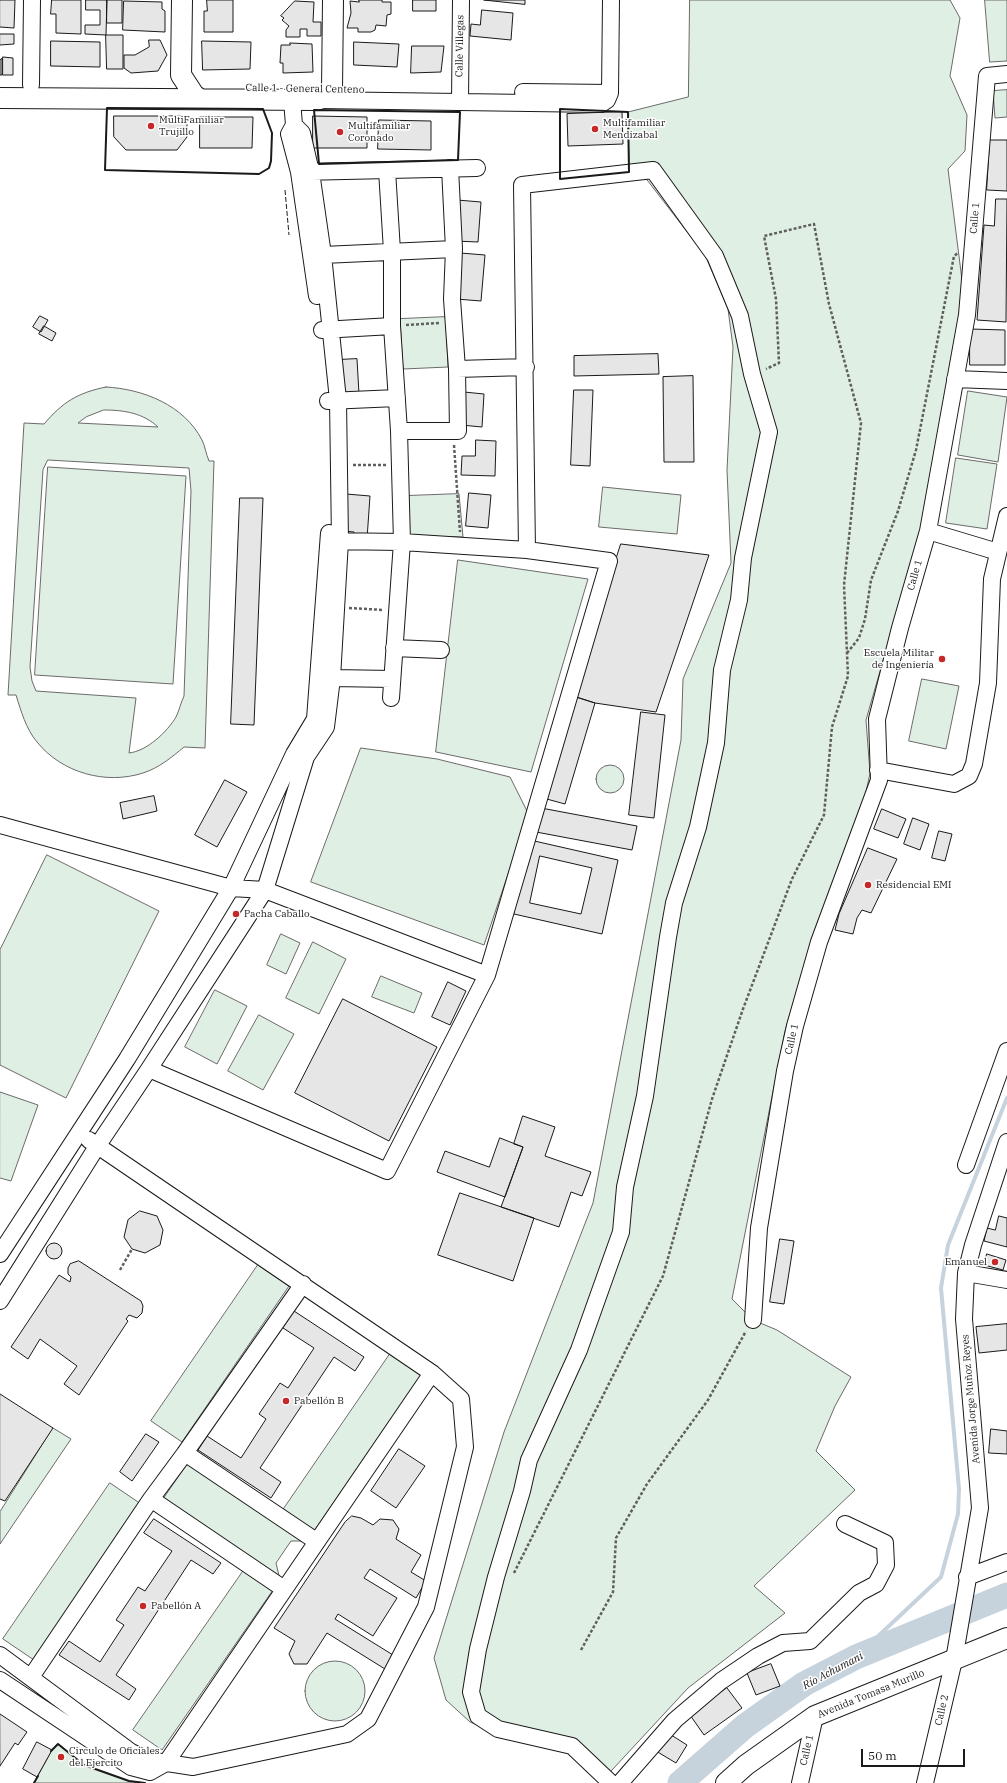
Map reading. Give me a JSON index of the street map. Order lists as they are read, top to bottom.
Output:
{
  "streets": {
    "main road": ["Calle 1 - General Centeno", "Avenida Tomasa Murillo"],
    "street": [
      "Calle Villegas",
      "Calle 1",
      "Avenida Jorge Muñoz Reyes",
      "Calle 2"
    ]
  },
  "crossings": [
    ["Calle Villegas", "Calle 1 - General Centeno"],
    ["Calle 1", "Avenida Tomasa Murillo"],
    ["Avenida Jorge Muñoz Reyes", "Avenida Tomasa Murillo"],
    ["Avenida Jorge Muñoz Reyes", "Calle 2"],
    ["Avenida Tomasa Murillo", "Calle 2"]
  ],
  "water": ["Río Achumani"],
  "places": [
    "MultiFamiliar Trujillo",
    "Multifamiliar Mendizabal",
    "Multifamiliar Coronado",
    "Escuela Militar de Ingeniería",
    "Residencial EMI",
    "Pacha Caballo",
    "Emanuel",
    "Pabellón B",
    "Pabellón A",
    "Circulo de Oficiales del Ejercito"
  ],
  "scale_bar": "50 m"
}
